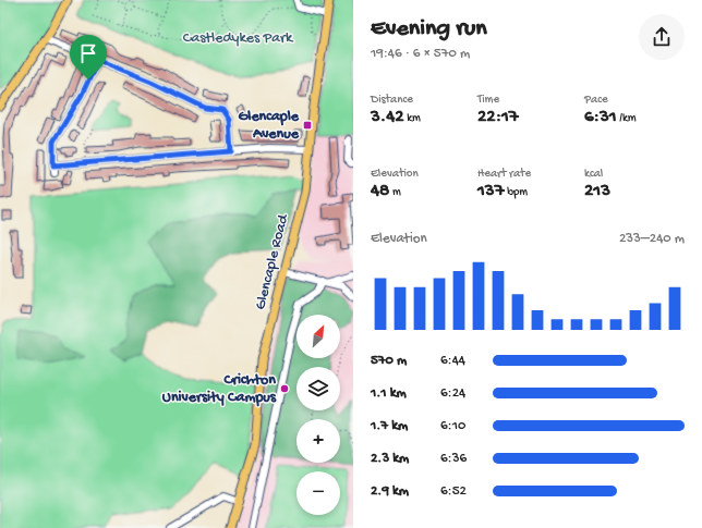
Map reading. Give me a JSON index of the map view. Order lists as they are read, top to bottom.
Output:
{
  "streets": {
    "main road": ["Glencaple Road"]
  },
  "parks": ["Castledykes Park"],
  "places": {
    "transit": ["Glencaple Avenue"],
    "other": ["Crichton University Campus"]
  },
  "north": "top right",
  "page": {
    "heading": ["Evening run", "19:46 · 6 × 570 m"],
    "stats": [
      ["Distance", "3.42 km"],
      ["Time", "22:17"],
      ["Pace", "6:31 /km"],
      ["Elevation", "48 m"],
      ["Heart rate", "137 bpm"],
      ["kcal", "213"]
    ],
    "chart": ["Elevation", "233–240 m"],
    "map_buttons": ["+", "−"],
    "list": [
      {
        "name": "570 m",
        "note": "6:44"
      },
      {
        "name": "1.1 km",
        "note": "6:24"
      },
      {
        "name": "1.7 km",
        "note": "6:10"
      },
      {
        "name": "2.3 km",
        "note": "6:36"
      },
      {
        "name": "2.9 km",
        "note": "6:52"
      }
    ]
  }
}
